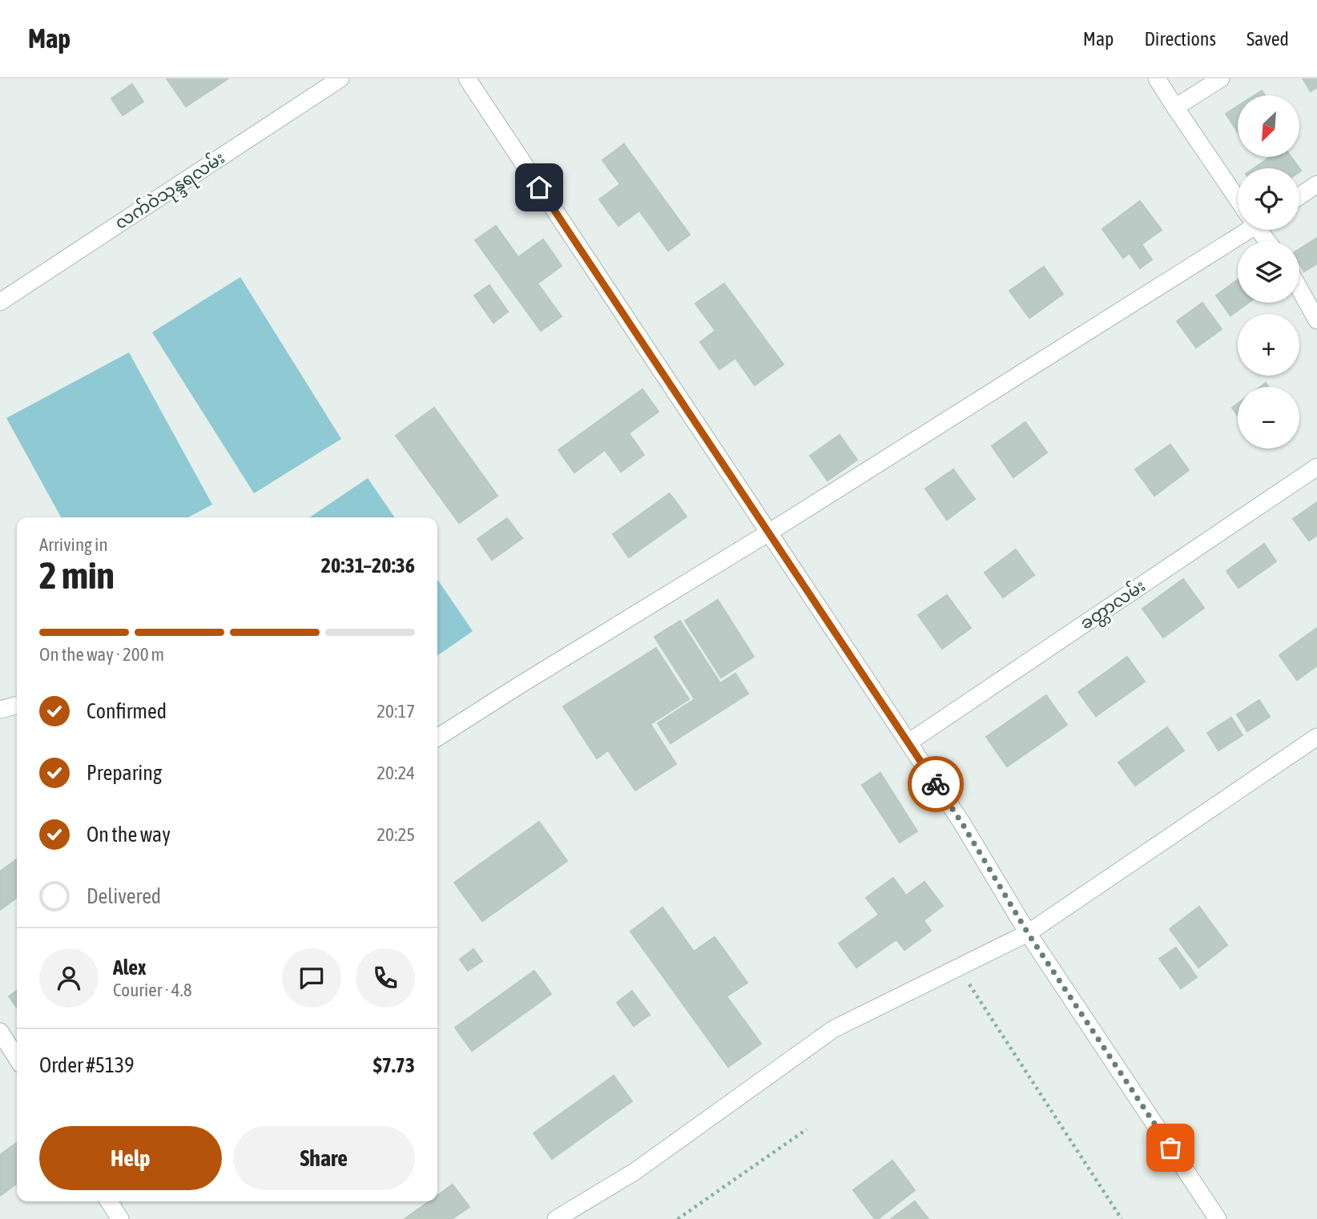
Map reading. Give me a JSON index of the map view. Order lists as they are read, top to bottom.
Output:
{
  "streets": {
    "street": ["လက်ဝဲသုန္ဒရလမ်း", "ခတ္တာလမ်း"]
  },
  "north": "bottom left",
  "page": {
    "header": "Map",
    "nav": ["Map", "Directions", "Saved"],
    "map_buttons": ["+", "−"],
    "heading": ["2 min", "Arriving in", "20:31–20:36"],
    "panel": [
      "Alex",
      "Courier · 4.8",
      "Order #5139",
      "$7.73"
    ],
    "bar": "On the way · 200 m",
    "list": [
      ["Confirmed", "20:17"],
      ["Preparing", "20:24"],
      ["On the way", "20:25"],
      "Delivered"
    ],
    "buttons": ["Help", "Share"]
  }
}
